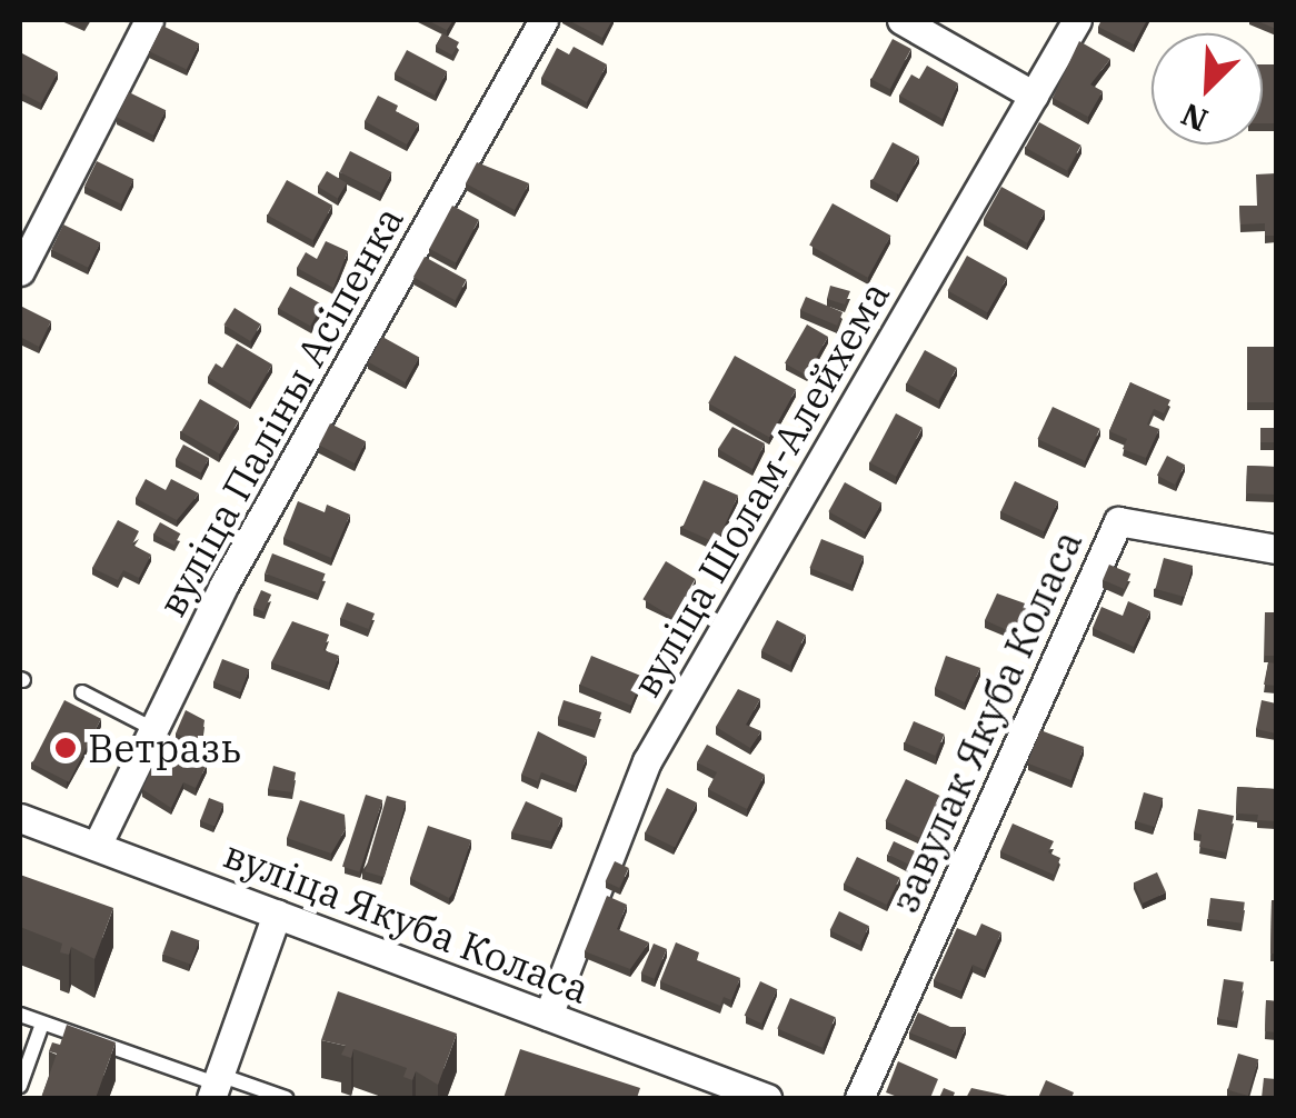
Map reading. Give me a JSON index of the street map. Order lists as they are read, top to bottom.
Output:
{
  "streets": {
    "street": [
      "вуліца Паліны Асіпенка",
      "вуліца Шолам-Алейхема",
      "завулак Якуба Коласа",
      "вуліца Якуба Коласа"
    ]
  },
  "crossings": [
    ["вуліца Паліны Асіпенка", "вуліца Якуба Коласа"],
    ["вуліца Шолам-Алейхема", "вуліца Якуба Коласа"]
  ],
  "places": ["Ветразь"],
  "north": "bottom left"
}
